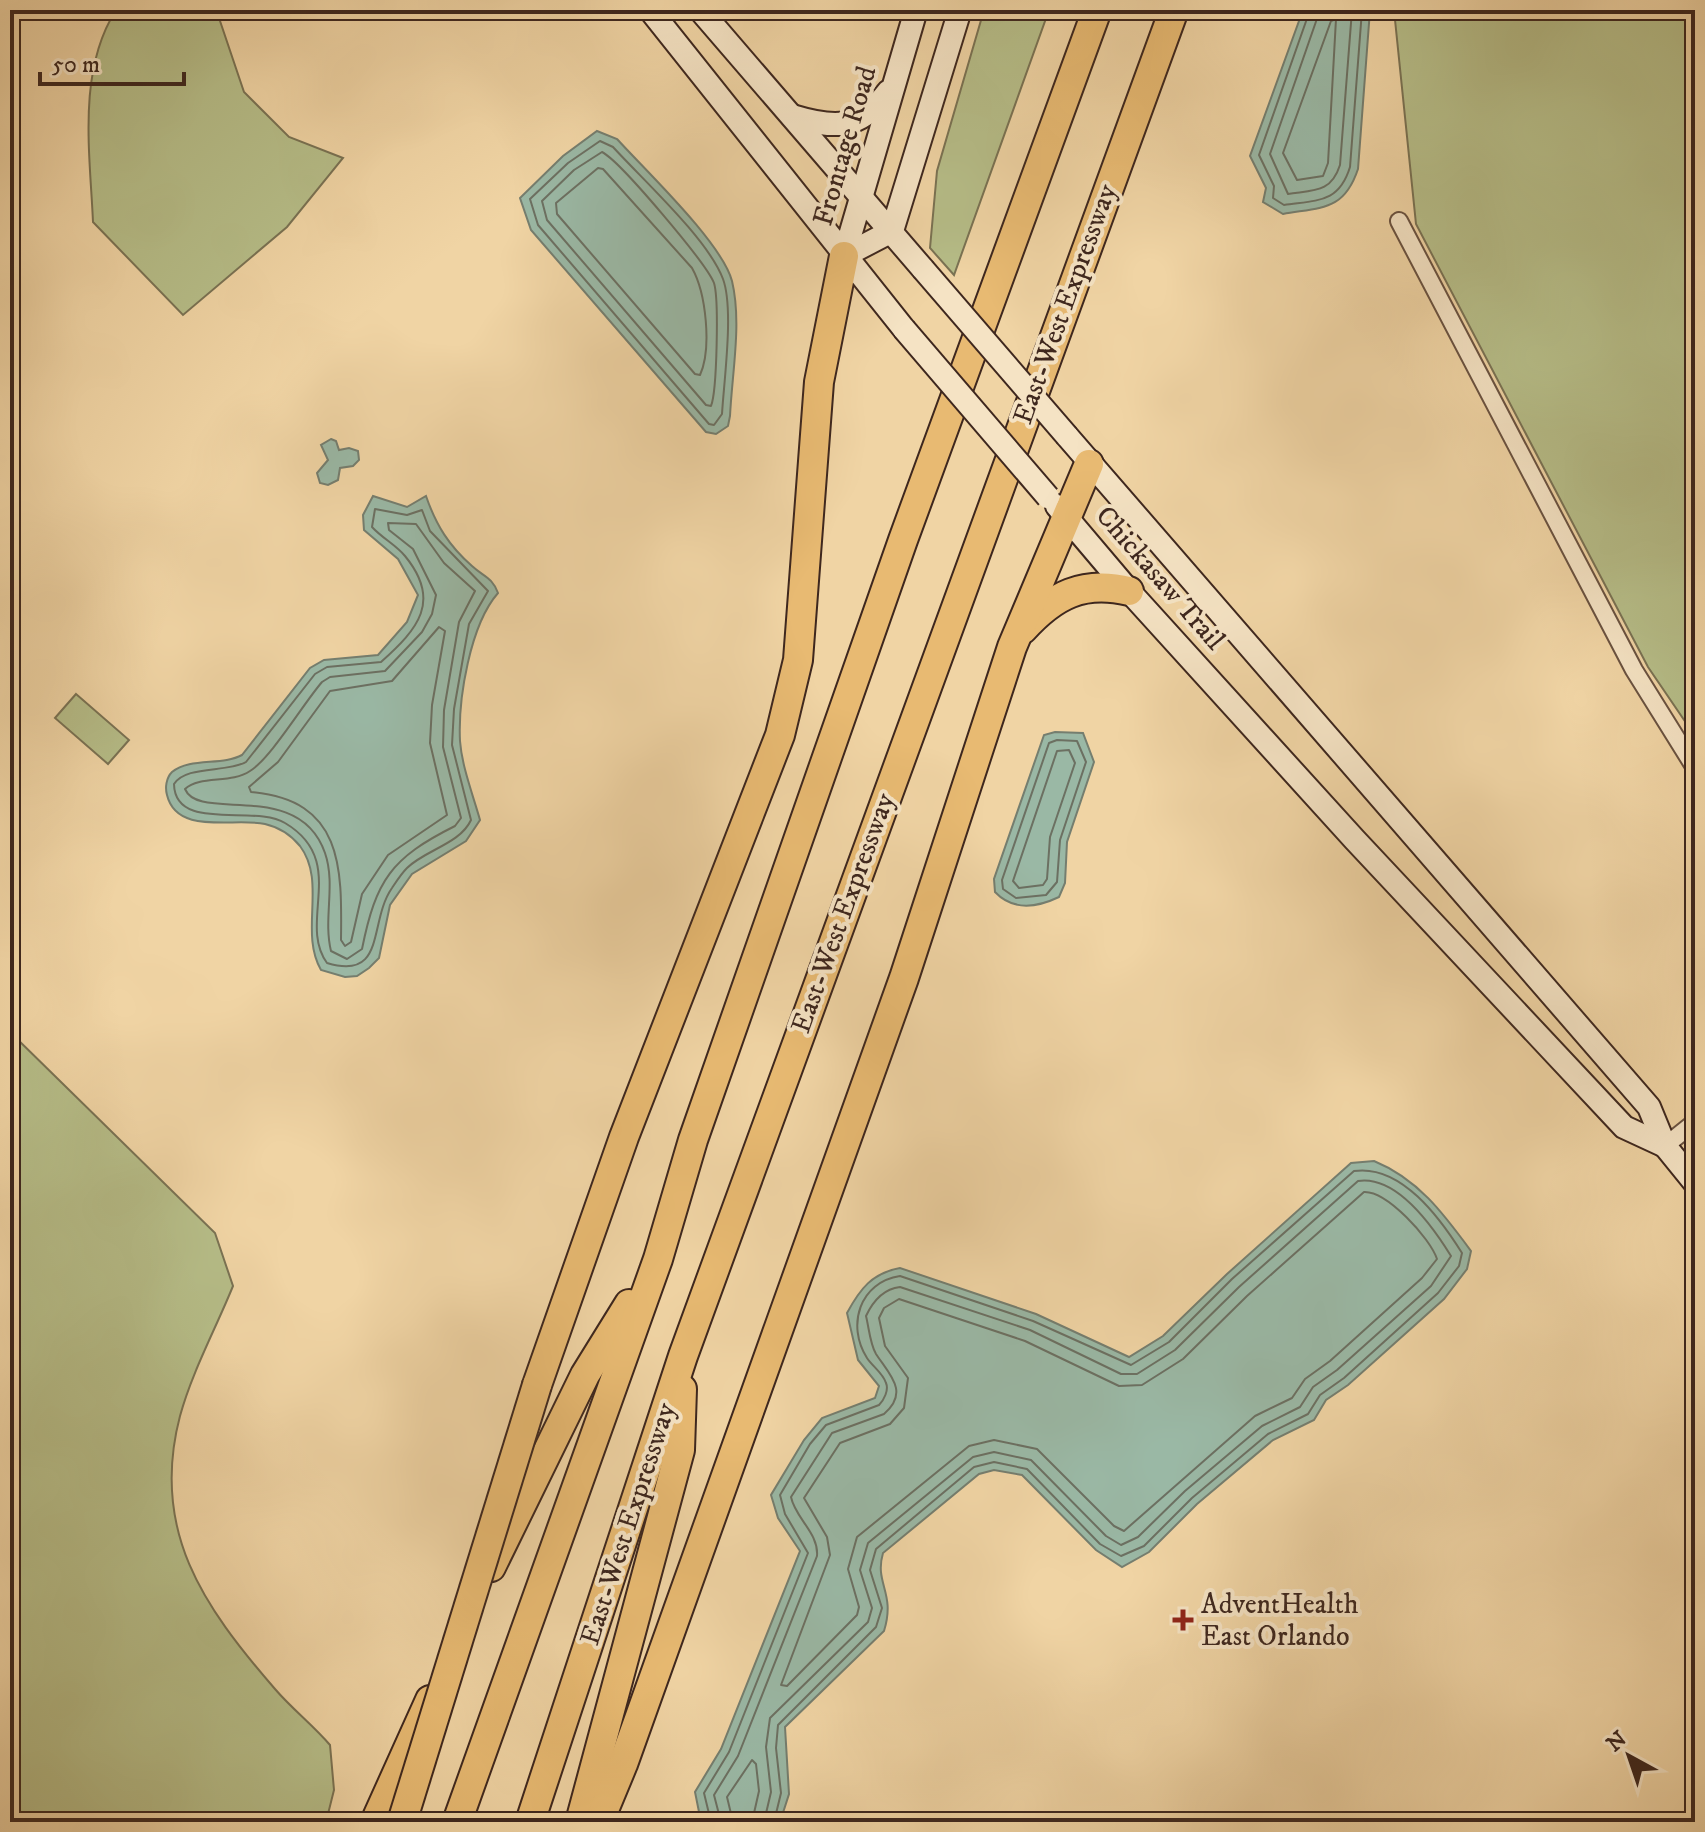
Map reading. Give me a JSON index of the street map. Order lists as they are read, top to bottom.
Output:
{
  "streets": {
    "highway": ["East-West Expressway"],
    "street": ["Frontage Road", "Chickasaw Trail"]
  },
  "crossings": [
    ["Frontage Road", "Chickasaw Trail"]
  ],
  "places": {
    "health": ["AdventHealth East Orlando"]
  },
  "scale_bar": "50 m",
  "north": "top left"
}
